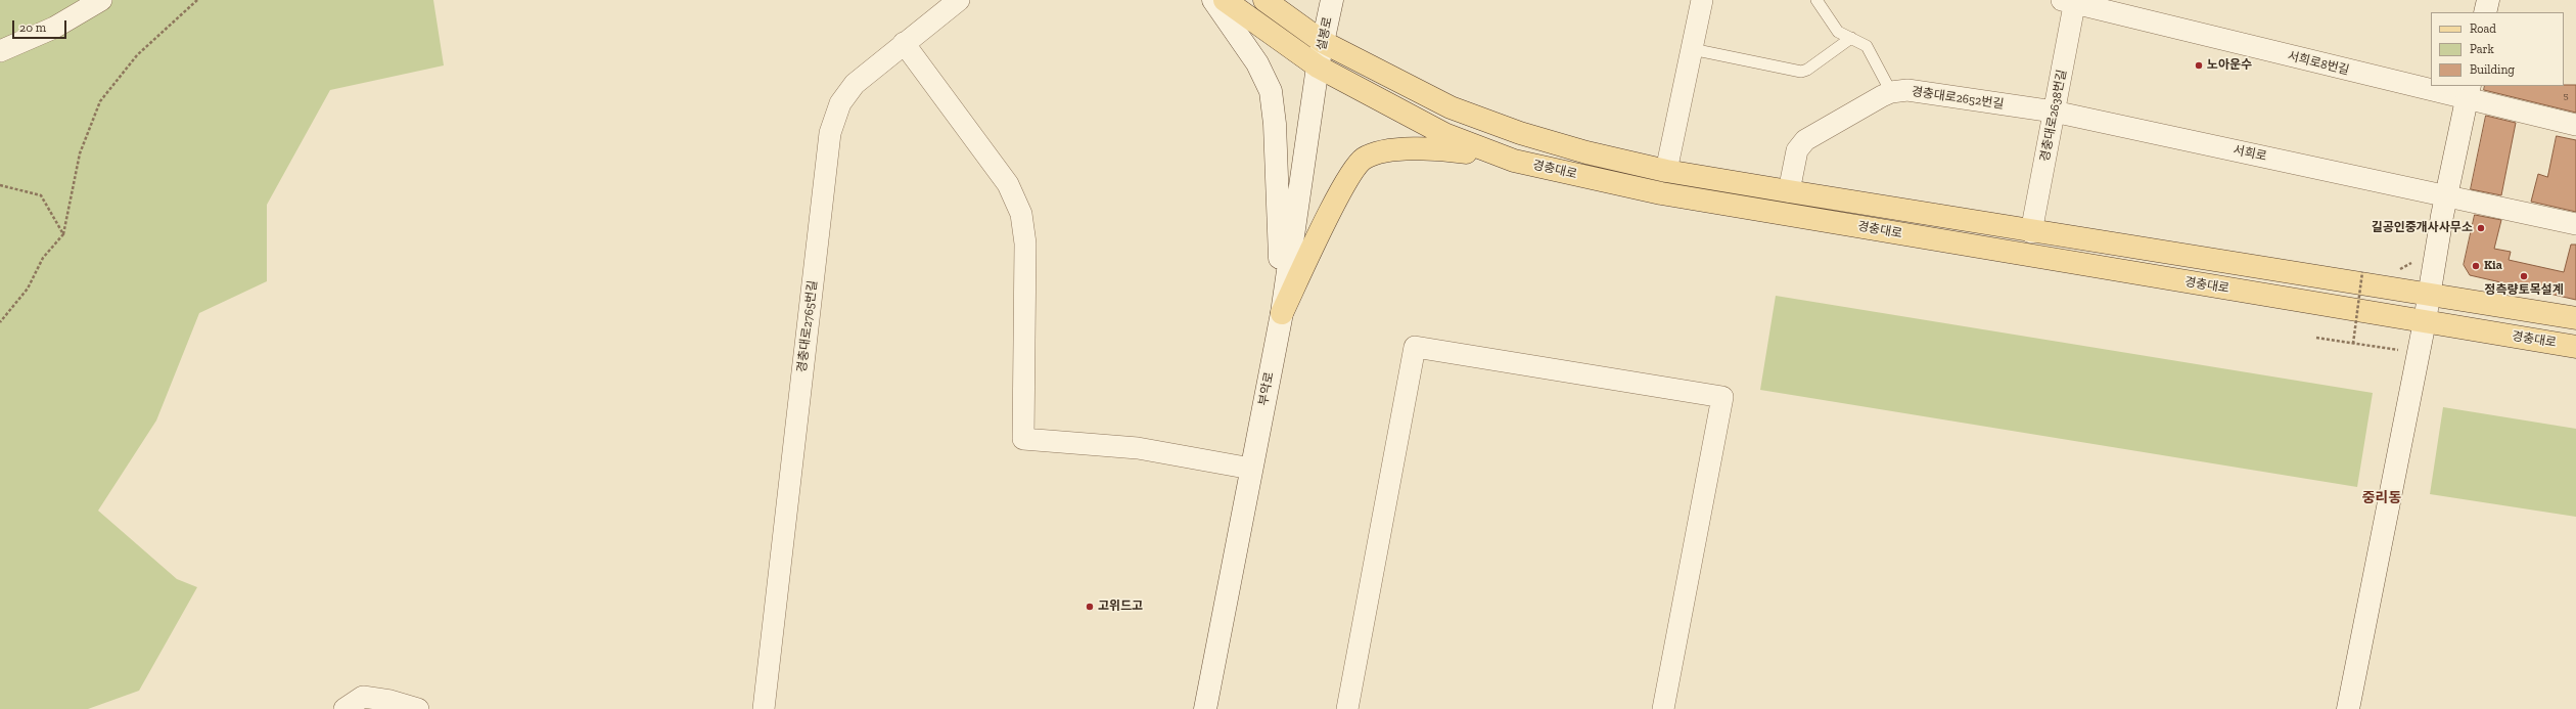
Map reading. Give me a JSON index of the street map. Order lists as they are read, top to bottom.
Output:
{
  "streets": {
    "main road": ["경충대로"],
    "street": [
      "설봉로",
      "서희로8번길",
      "경충대로2652번길",
      "경충대로2638번길",
      "서희로",
      "경충대로2765번길",
      "부악로"
    ]
  },
  "crossings": [
    ["설봉로", "경충대로"],
    ["설봉로", "부악로"],
    ["서희로8번길", "경충대로2638번길"],
    ["경충대로2652번길", "경충대로2638번길"],
    ["경충대로2652번길", "서희로"],
    ["경충대로2652번길", "경충대로"],
    ["경충대로2638번길", "서희로"],
    ["경충대로2638번길", "경충대로"],
    ["경충대로", "부악로"]
  ],
  "districts": ["중리동"],
  "places": [
    "노아운수",
    "길공인중개사사무소",
    "Kia",
    "정측량토목설계",
    "고위드고"
  ],
  "house_numbers": ["5"],
  "legend": ["Road", "Park", "Building"],
  "scale_bar": "20 m"
}
